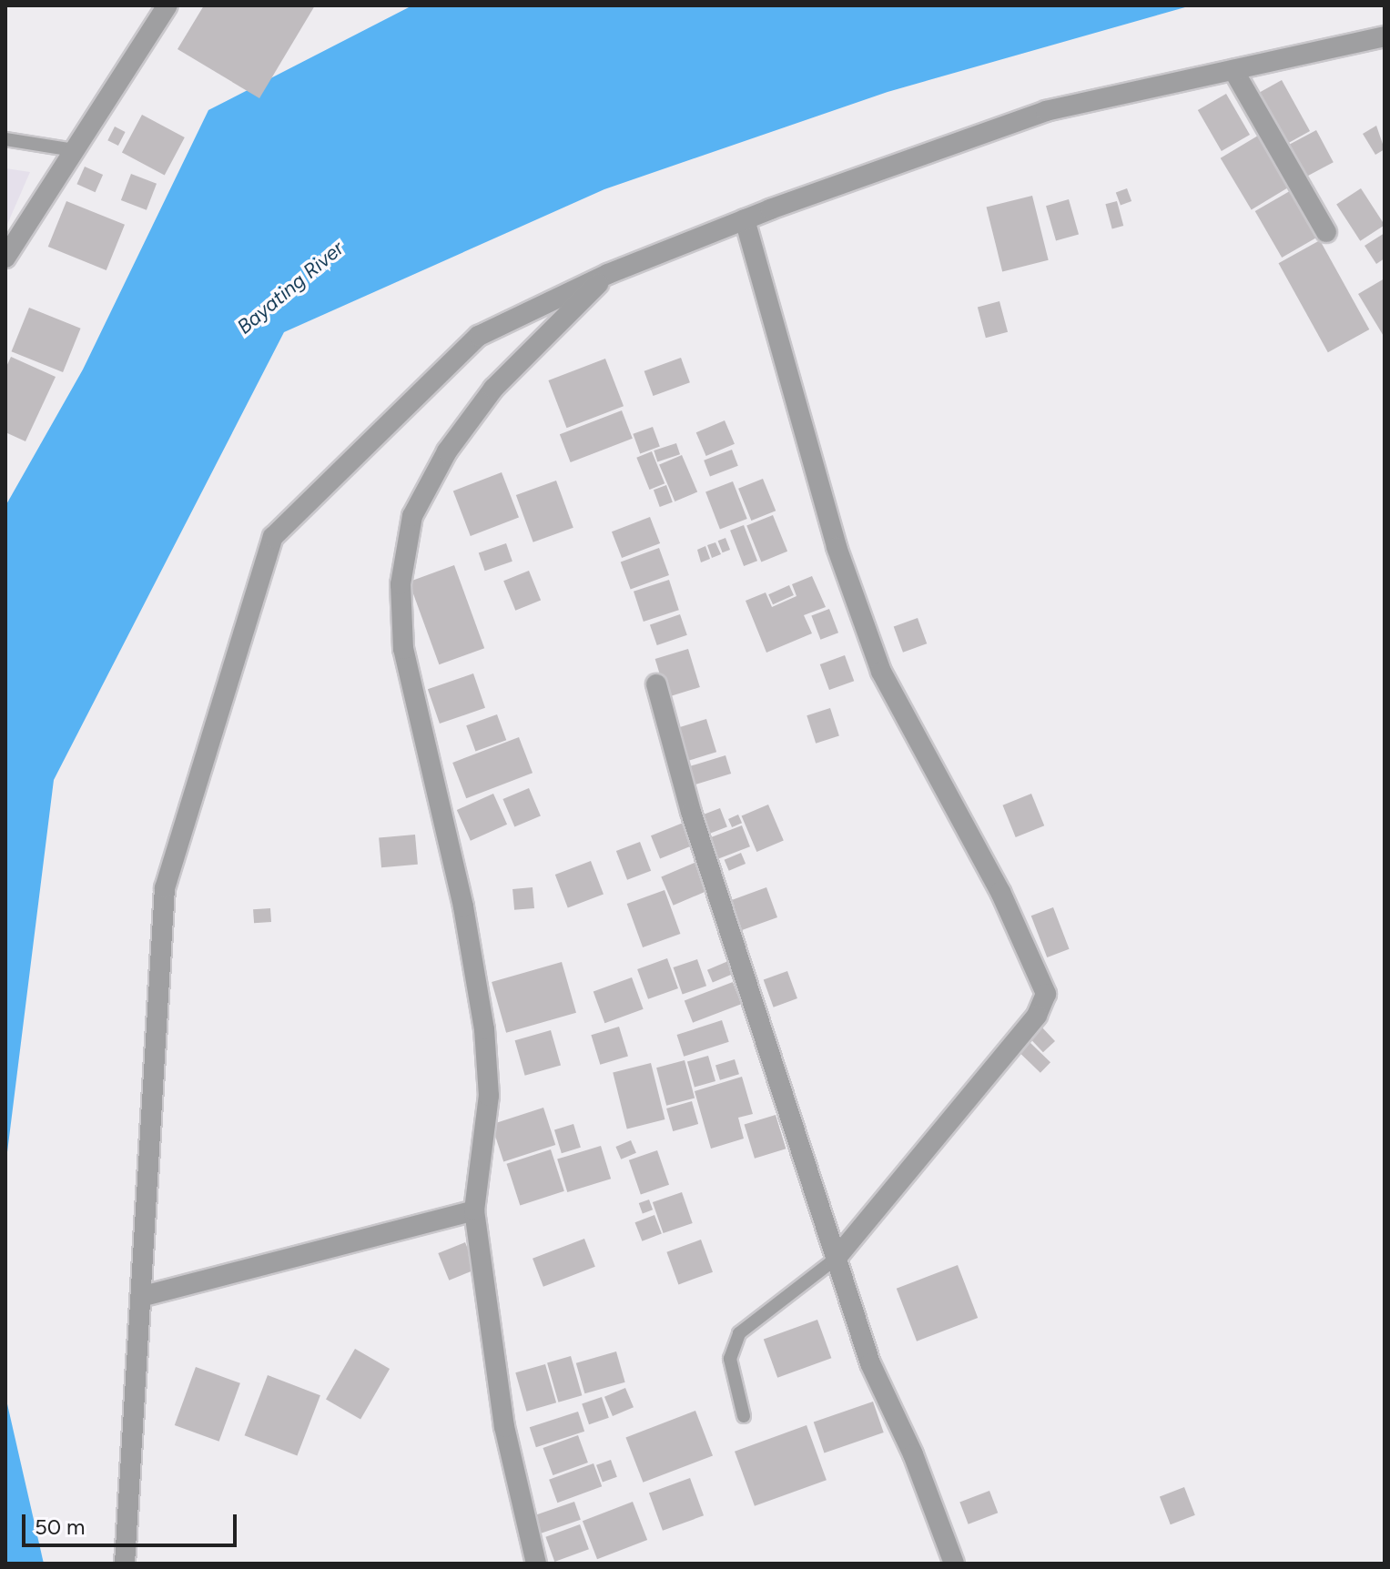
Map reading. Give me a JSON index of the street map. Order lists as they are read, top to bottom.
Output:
{
  "water": ["Bayating River"],
  "scale_bar": "50 m"
}
